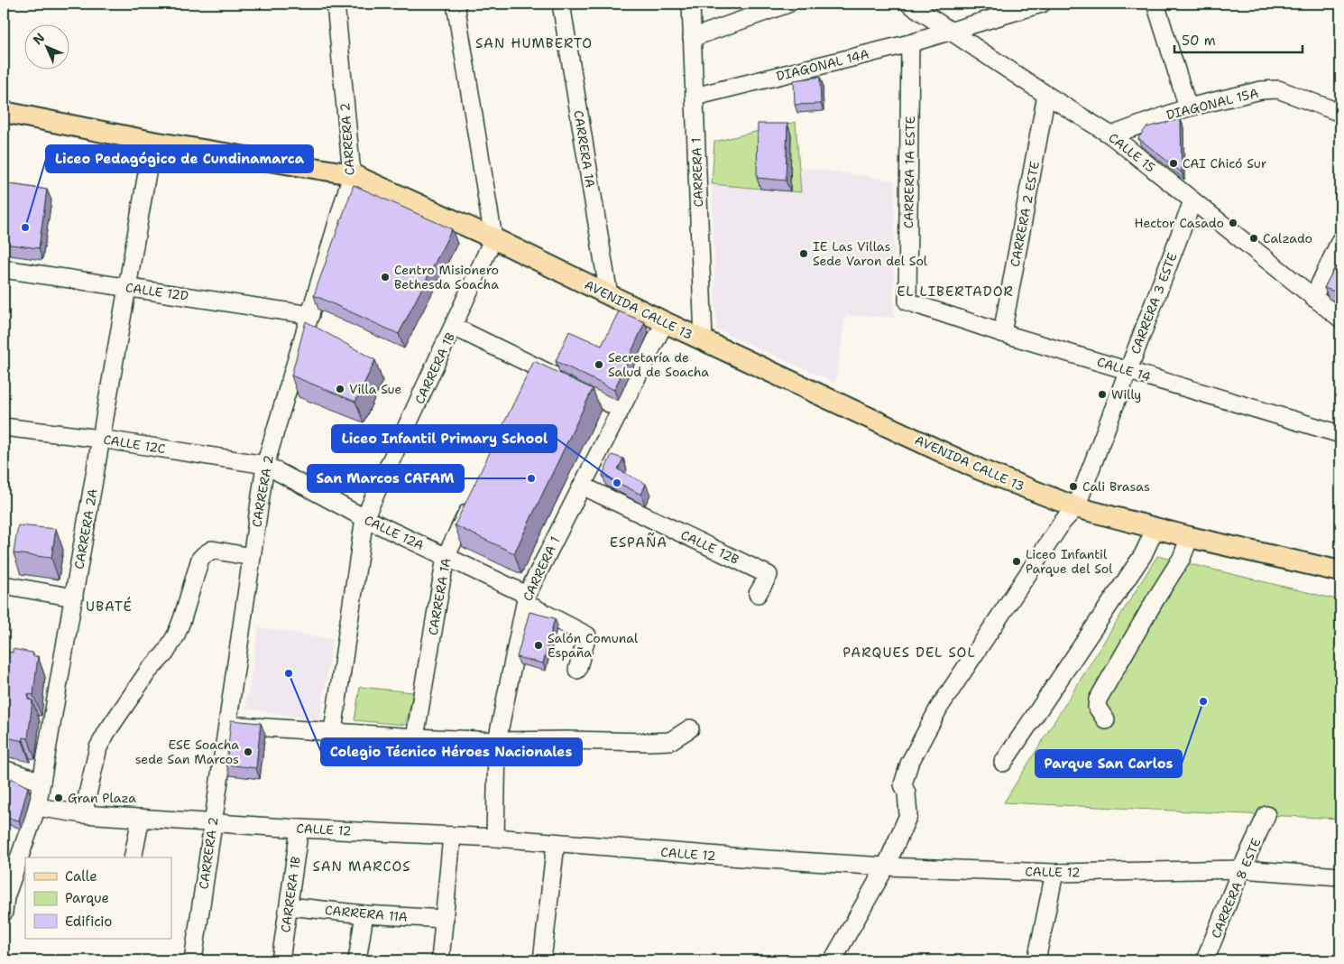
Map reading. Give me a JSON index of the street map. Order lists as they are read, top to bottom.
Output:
{
  "streets": {
    "main road": ["AVENIDA CALLE 13"],
    "street": [
      "DIAGONAL 14A",
      "DIAGONAL 15A",
      "CARRERA 2",
      "CARRERA 1A",
      "CALLE 15",
      "CARRERA 1",
      "CARRERA 1A ESTE",
      "CARRERA 2 ESTE",
      "CALLE 12D",
      "CARRERA 3 ESTE",
      "CARRERA 1B",
      "CALLE 14",
      "CALLE 12C",
      "CARRERA 2A",
      "CALLE 12A",
      "CALLE 12B",
      "CALLE 12",
      "CARRERA 8 ESTE",
      "CARRERA 11A"
    ]
  },
  "crossings": [
    ["DIAGONAL 14A", "CALLE 15"],
    ["DIAGONAL 14A", "CARRERA 1"],
    ["DIAGONAL 14A", "CARRERA 1A ESTE"],
    ["DIAGONAL 15A", "CALLE 15"],
    ["CARRERA 2", "CALLE 12D"],
    ["CARRERA 2", "AVENIDA CALLE 13"],
    ["CARRERA 2", "CALLE 12C"],
    ["CARRERA 2", "CALLE 12A"],
    ["CARRERA 2", "CALLE 12"],
    ["CARRERA 1A", "AVENIDA CALLE 13"],
    ["CARRERA 1A", "CALLE 12A"],
    ["CALLE 15", "CARRERA 2 ESTE"],
    ["CALLE 15", "CARRERA 3 ESTE"],
    ["CARRERA 1", "AVENIDA CALLE 13"],
    ["CARRERA 1", "CALLE 12A"],
    ["CARRERA 1", "CALLE 12B"],
    ["CARRERA 1", "CALLE 12"],
    ["CARRERA 1A ESTE", "CALLE 14"],
    ["CARRERA 2 ESTE", "CALLE 14"],
    ["CALLE 12D", "CARRERA 2A"],
    ["CARRERA 3 ESTE", "AVENIDA CALLE 13"],
    ["CARRERA 3 ESTE", "CALLE 14"],
    ["AVENIDA CALLE 13", "CARRERA 1B"],
    ["AVENIDA CALLE 13", "CARRERA 2A"],
    ["CARRERA 1B", "CALLE 12A"],
    ["CARRERA 1B", "CALLE 12"],
    ["CARRERA 1B", "CARRERA 11A"],
    ["CALLE 12C", "CARRERA 2A"],
    ["CALLE 12C", "CALLE 12A"],
    ["CARRERA 2A", "CALLE 12"],
    ["CALLE 12", "CARRERA 8 ESTE"]
  ],
  "districts": [
    "SAN HUMBERTO",
    "EL LIBERTADOR",
    "ESPAÑA",
    "UBATÉ",
    "PARQUES DEL SOL",
    "SAN MARCOS"
  ],
  "places": [
    "CAI Chicó Sur",
    "Hector Casado",
    "Liceo Pedagógico de Cundinamarca",
    "Calzado",
    "IE Las Villas Sede Varon del Sol",
    "Centro Misionero Bethesda Soacha",
    "Secretaría de Salud de Soacha",
    "Villa Sue",
    "Willy",
    "San Marcos CAFAM",
    "Liceo Infantil Primary School",
    "Cali Brasas",
    "Liceo Infantil Parque del Sol",
    "Salón Comunal España",
    "Colegio Técnico Héroes Nacionales",
    "Parque San Carlos",
    "ESE Soacha sede San Marcos",
    "Gran Plaza"
  ],
  "legend": ["Calle", "Parque", "Edificio"],
  "scale_bar": "50 m",
  "north": "top left"
}
